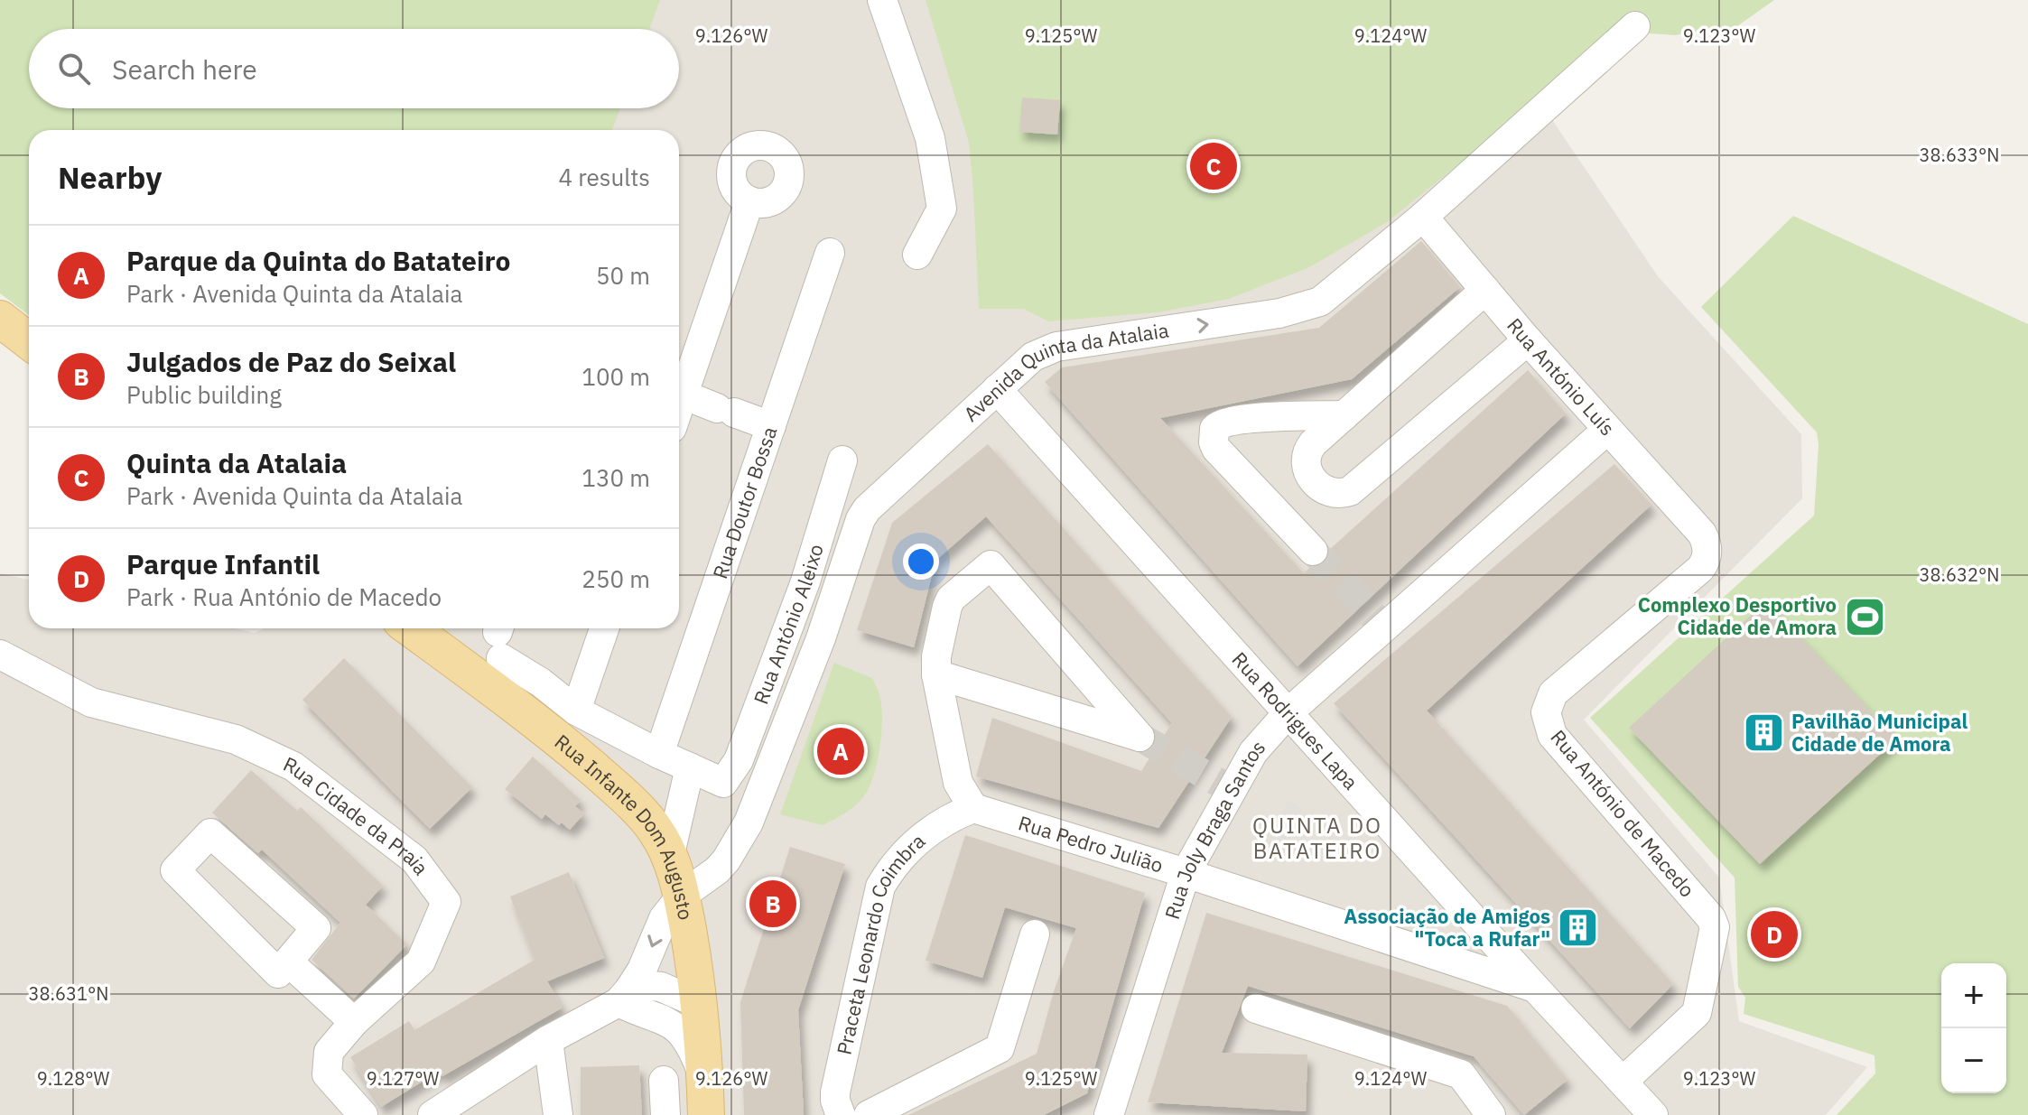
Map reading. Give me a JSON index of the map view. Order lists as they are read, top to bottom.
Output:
{
  "streets": {
    "main road": ["Rua Infante Dom Augusto"],
    "street": [
      "Avenida Quinta da Atalaia",
      "Rua António Luís",
      "Rua Doutor Bossa",
      "Rua António Aleixo",
      "Rua Rodrigues Lapa",
      "Rua António de Macedo",
      "Rua Cidade da Praia",
      "Rua Joly Braga Santos",
      "Rua Pedro Julião",
      "Praceta Leonardo Coimbra"
    ]
  },
  "crossings": [
    ["Avenida Quinta da Atalaia", "Rua António Luís"],
    ["Avenida Quinta da Atalaia", "Rua Rodrigues Lapa"],
    ["Avenida Quinta da Atalaia", "Rua Infante Dom Augusto"],
    ["Rua António Luís", "Rua António de Macedo"],
    ["Rua António Luís", "Rua Joly Braga Santos"],
    ["Rua Rodrigues Lapa", "Rua António de Macedo"],
    ["Rua Rodrigues Lapa", "Rua Joly Braga Santos"],
    ["Rua Rodrigues Lapa", "Rua Pedro Julião"],
    ["Rua Joly Braga Santos", "Rua Pedro Julião"],
    ["Rua Pedro Julião", "Praceta Leonardo Coimbra"]
  ],
  "districts": ["QUINTA DO BATATEIRO"],
  "places": {
    "sports": ["Complexo Desportivo Cidade de Amora"],
    "building": ["Pavilhão Municipal Cidade de Amora", "Associação de Amigos \"Toca a Rufar\""]
  },
  "page": {
    "search": "Search here",
    "heading": ["Nearby", "4 results"],
    "pins": [
      "C",
      "A",
      "B",
      "D"
    ],
    "list": [
      {
        "mark": "A",
        "name": "Parque da Quinta do Batateiro",
        "note": "Park · Avenida Quinta da Atalaia",
        "value": "50 m"
      },
      {
        "mark": "B",
        "name": "Julgados de Paz do Seixal",
        "note": "Public building",
        "value": "100 m"
      },
      {
        "mark": "C",
        "name": "Quinta da Atalaia",
        "note": "Park · Avenida Quinta da Atalaia",
        "value": "130 m"
      },
      {
        "mark": "D",
        "name": "Parque Infantil",
        "note": "Park · Rua António de Macedo",
        "value": "250 m"
      }
    ],
    "map_buttons": ["+", "−"]
  },
  "coordinates": [
    "9.126°W",
    "9.125°W",
    "9.124°W",
    "9.123°W",
    "38.633°N",
    "38.632°N",
    "38.631°N",
    "9.128°W",
    "9.127°W"
  ]
}
